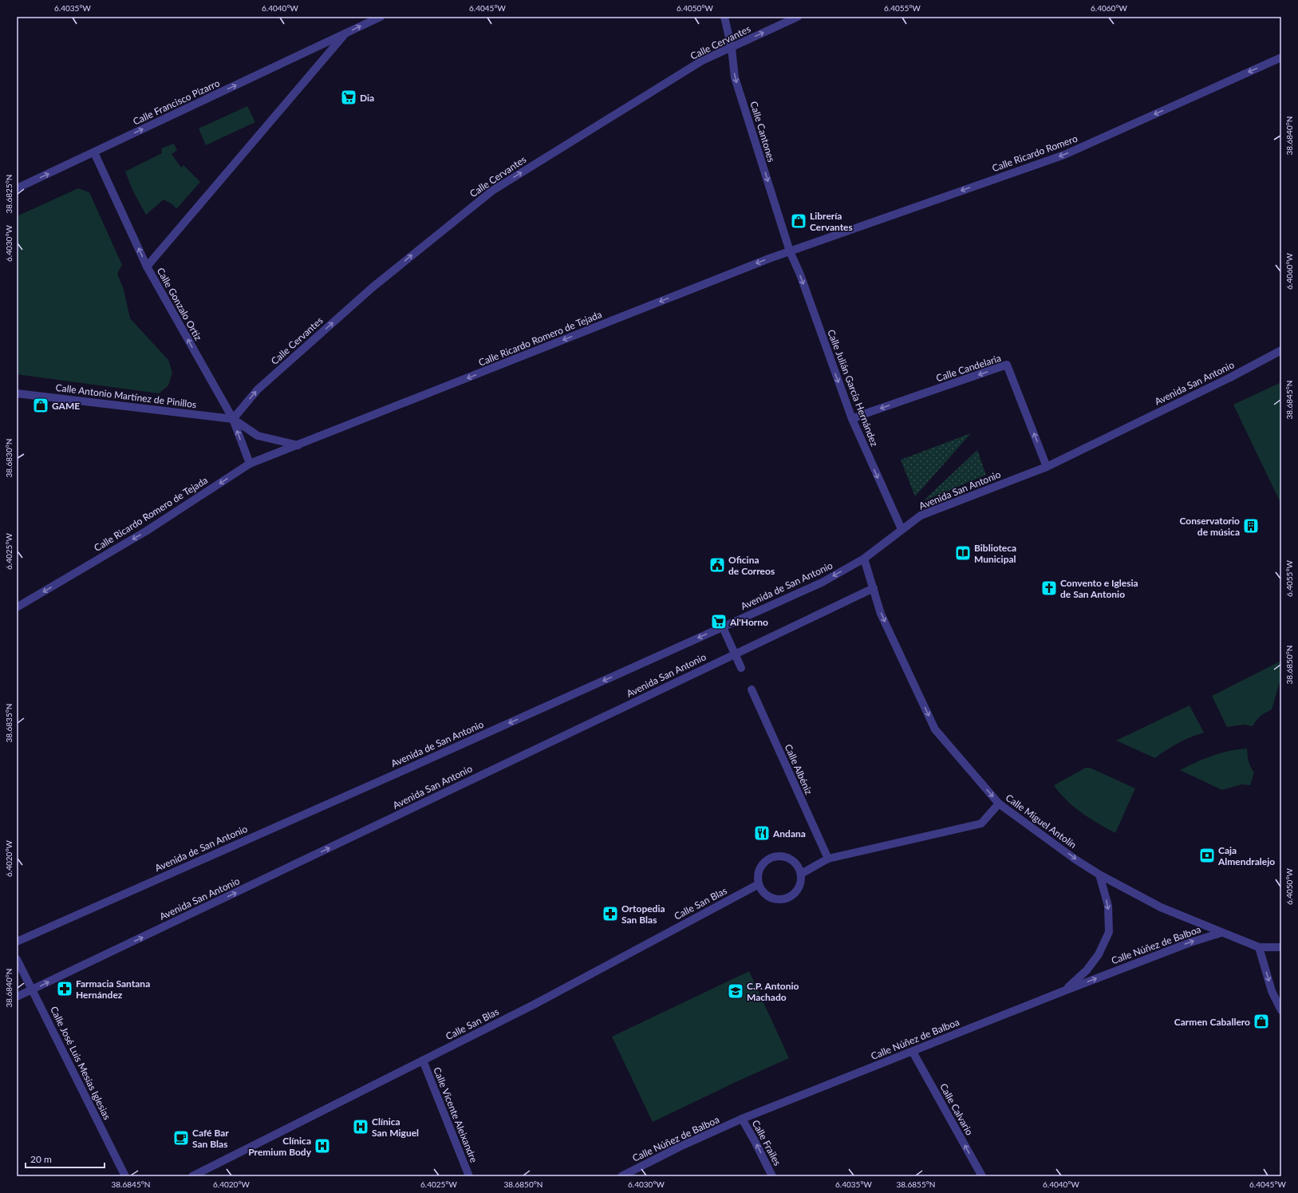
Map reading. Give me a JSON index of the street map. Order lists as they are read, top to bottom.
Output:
{
  "streets": {
    "street": [
      "Calle Cervantes",
      "Calle Francisco Pizarro",
      "Calle Cantones",
      "Calle Ricardo Romero",
      "Calle Gonzalo Ortiz",
      "Calle Ricardo Romero de Tejada",
      "Calle Candelaria",
      "Avenida San Antonio",
      "Calle Julián García Hernández",
      "Calle Antonio Martínez de Pinillos",
      "Avenida de San Antonio",
      "Calle Albéniz",
      "Calle Miguel Antolín",
      "Calle San Blas",
      "Calle Núñez de Balboa",
      "Calle José Luis Mesías Iglesias",
      "Calle Calvario",
      "Calle Vicente Aleixandre",
      "Calle Frailes"
    ]
  },
  "crossings": [
    ["Calle Cervantes", "Calle Cantones"],
    ["Calle Cervantes", "Calle Gonzalo Ortiz"],
    ["Calle Cervantes", "Calle Antonio Martínez de Pinillos"],
    ["Calle Francisco Pizarro", "Calle Gonzalo Ortiz"],
    ["Calle Cantones", "Calle Ricardo Romero"],
    ["Calle Cantones", "Calle Ricardo Romero de Tejada"],
    ["Calle Cantones", "Calle Julián García Hernández"],
    ["Calle Ricardo Romero", "Calle Ricardo Romero de Tejada"],
    ["Calle Ricardo Romero", "Calle Julián García Hernández"],
    ["Calle Gonzalo Ortiz", "Calle Ricardo Romero de Tejada"],
    ["Calle Gonzalo Ortiz", "Calle Antonio Martínez de Pinillos"],
    ["Calle Ricardo Romero de Tejada", "Calle Julián García Hernández"],
    ["Calle Candelaria", "Avenida San Antonio"],
    ["Calle Candelaria", "Calle Julián García Hernández"],
    ["Avenida San Antonio", "Calle Julián García Hernández"],
    ["Avenida San Antonio", "Avenida de San Antonio"],
    ["Avenida San Antonio", "Calle Miguel Antolín"],
    ["Avenida San Antonio", "Calle José Luis Mesías Iglesias"],
    ["Calle Miguel Antolín", "Calle Núñez de Balboa"],
    ["Calle San Blas", "Calle Vicente Aleixandre"],
    ["Calle Núñez de Balboa", "Calle Calvario"],
    ["Calle Núñez de Balboa", "Calle Frailes"]
  ],
  "one_way": [
    "Calle Cervantes",
    "Calle Cantones",
    "Calle Ricardo Romero",
    "Calle Gonzalo Ortiz",
    "Calle Ricardo Romero de Tejada",
    "Avenida San Antonio",
    "Calle Julián García Hernández",
    "Avenida de San Antonio",
    "Calle Miguel Antolín",
    "Calle Calvario",
    "Calle Frailes"
  ],
  "places": {
    "supermarket": ["Dia", "Al'Horno"],
    "shop": ["Librería Cervantes", "GAME", "Carmen Caballero"],
    "building": ["Conservatorio de música"],
    "library": ["Biblioteca Municipal"],
    "public building": ["Oficina de Correos"],
    "church": ["Convento e Iglesia de San Antonio"],
    "restaurant": ["Andana"],
    "bank": ["Caja Almendralejo"],
    "pharmacy": ["Ortopedia San Blas", "Farmacia Santana Hernández"],
    "school or university": ["C.P. Antonio Machado"],
    "hospital": ["Clínica San Miguel", "Clínica Premium Body"],
    "cafe": ["Café Bar San Blas"]
  },
  "scale_bar": "20 m",
  "coordinates": [
    "6.4035°W",
    "6.4040°W",
    "6.4045°W",
    "6.4050°W",
    "6.4055°W",
    "6.4060°W",
    "38.6840°N",
    "38.6825°N",
    "6.4030°W",
    "38.6845°N",
    "38.6830°N",
    "6.4025°W",
    "38.6850°N",
    "38.6835°N",
    "6.4020°W",
    "38.6855°N"
  ]
}
